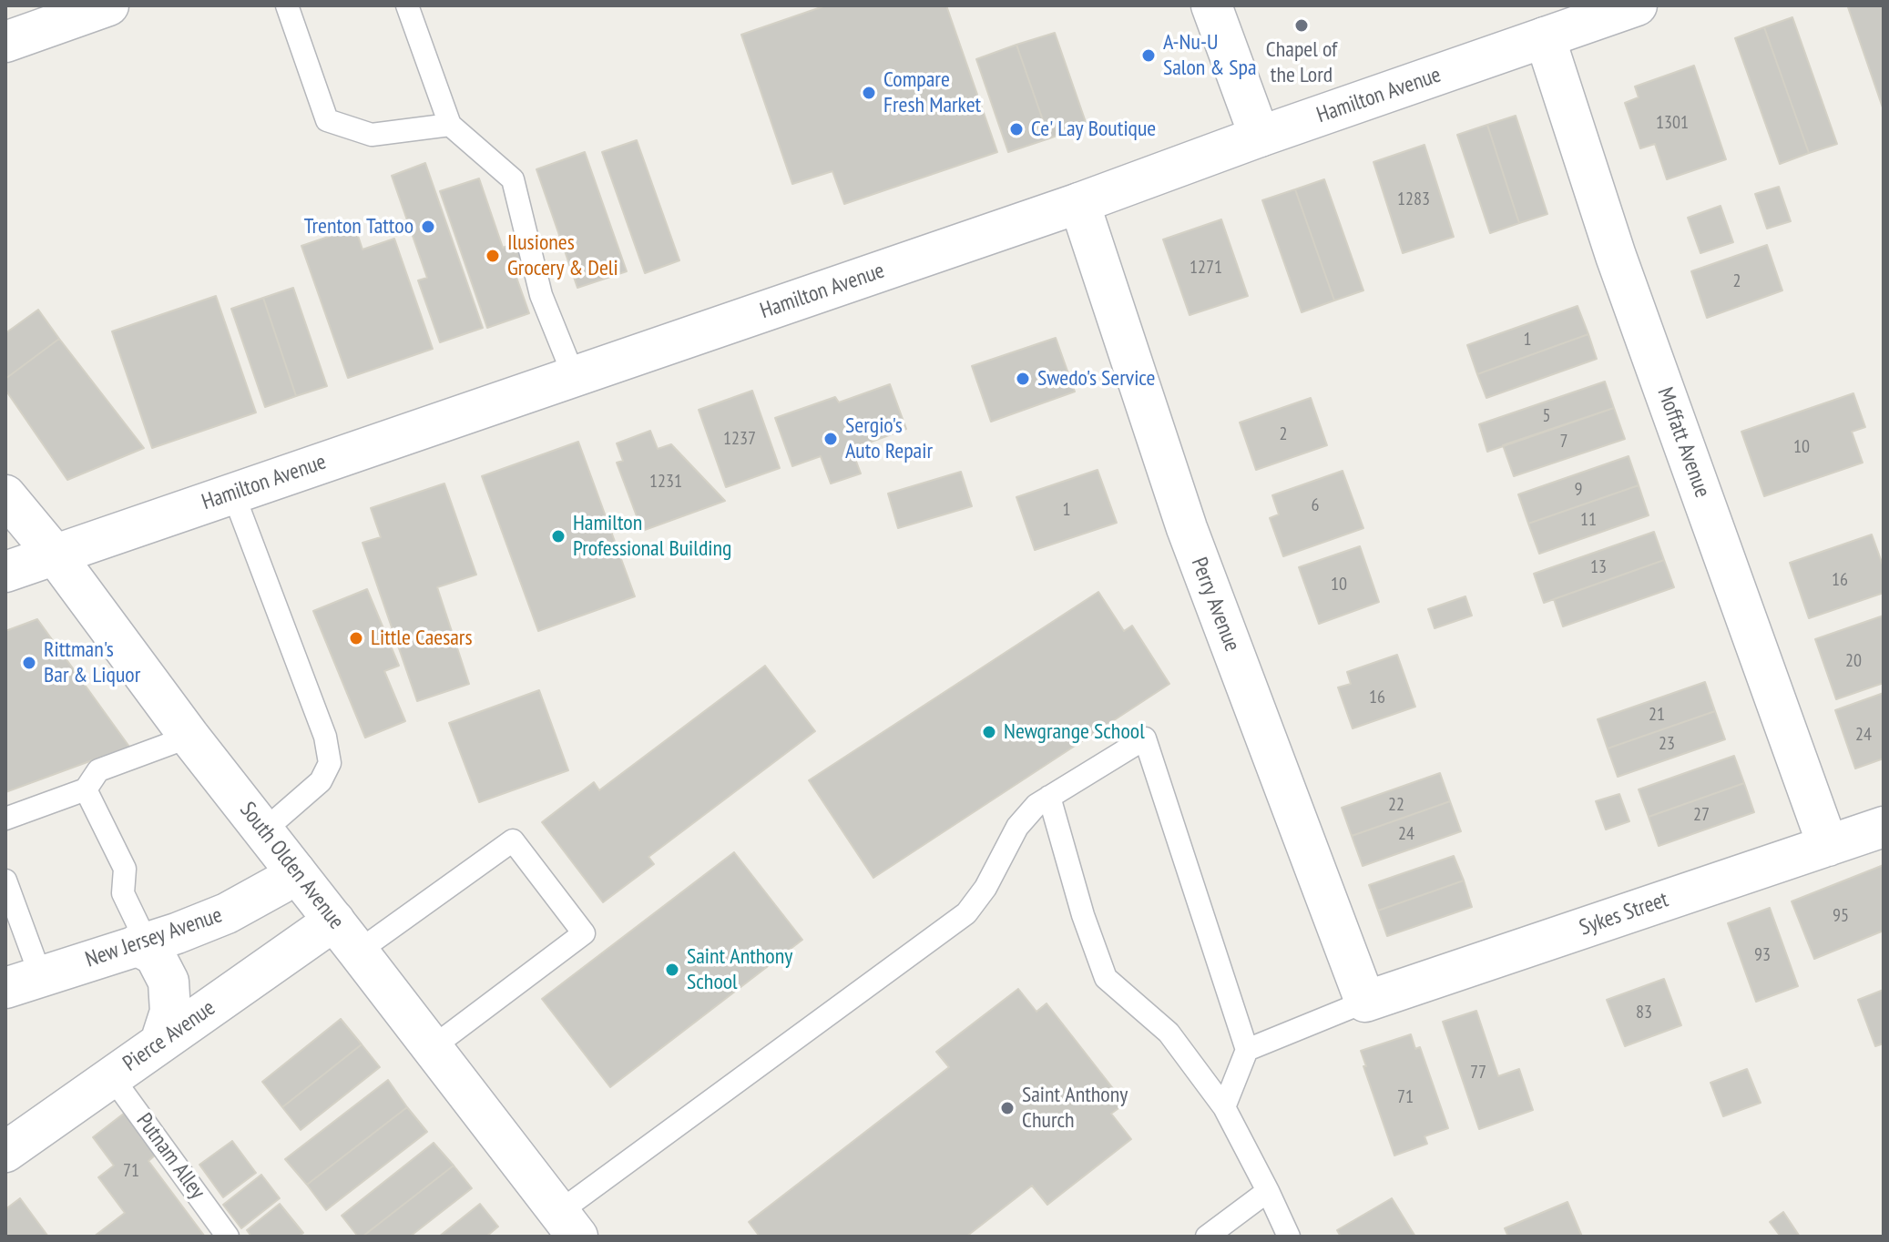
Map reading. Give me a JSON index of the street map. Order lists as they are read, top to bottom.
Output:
{
  "streets": {
    "street": [
      "Hamilton Avenue",
      "Moffatt Avenue",
      "Perry Avenue",
      "South Olden Avenue",
      "Sykes Street",
      "New Jersey Avenue",
      "Pierce Avenue"
    ],
    "lane": ["Putnam Alley"]
  },
  "crossings": [
    ["Hamilton Avenue", "Moffatt Avenue"],
    ["Hamilton Avenue", "Perry Avenue"],
    ["Hamilton Avenue", "South Olden Avenue"],
    ["Moffatt Avenue", "Sykes Street"],
    ["Perry Avenue", "Sykes Street"],
    ["South Olden Avenue", "New Jersey Avenue"],
    ["South Olden Avenue", "Pierce Avenue"],
    ["Pierce Avenue", "Putnam Alley"]
  ],
  "places": [
    "Chapel of the Lord",
    "A-Nu-U Salon & Spa",
    "Compare Fresh Market",
    "Ce' Lay Boutique",
    "Trenton Tattoo",
    "Ilusiones Grocery & Deli",
    "Swedo's Service",
    "Sergio's Auto Repair",
    "Hamilton Professional Building",
    "Little Caesars",
    "Rittman's Bar & Liquor",
    "Newgrange School",
    "Saint Anthony School",
    "Saint Anthony Church"
  ],
  "house_numbers": [
    "1301",
    "1283",
    "1271",
    "2",
    "1",
    "5",
    "2",
    "1237",
    "7",
    "10",
    "1231",
    "9",
    "6",
    "1",
    "11",
    "13",
    "16",
    "10",
    "20",
    "16",
    "21",
    "24",
    "23",
    "22",
    "27",
    "24",
    "95",
    "93",
    "83",
    "77",
    "71",
    "71"
  ]
}
